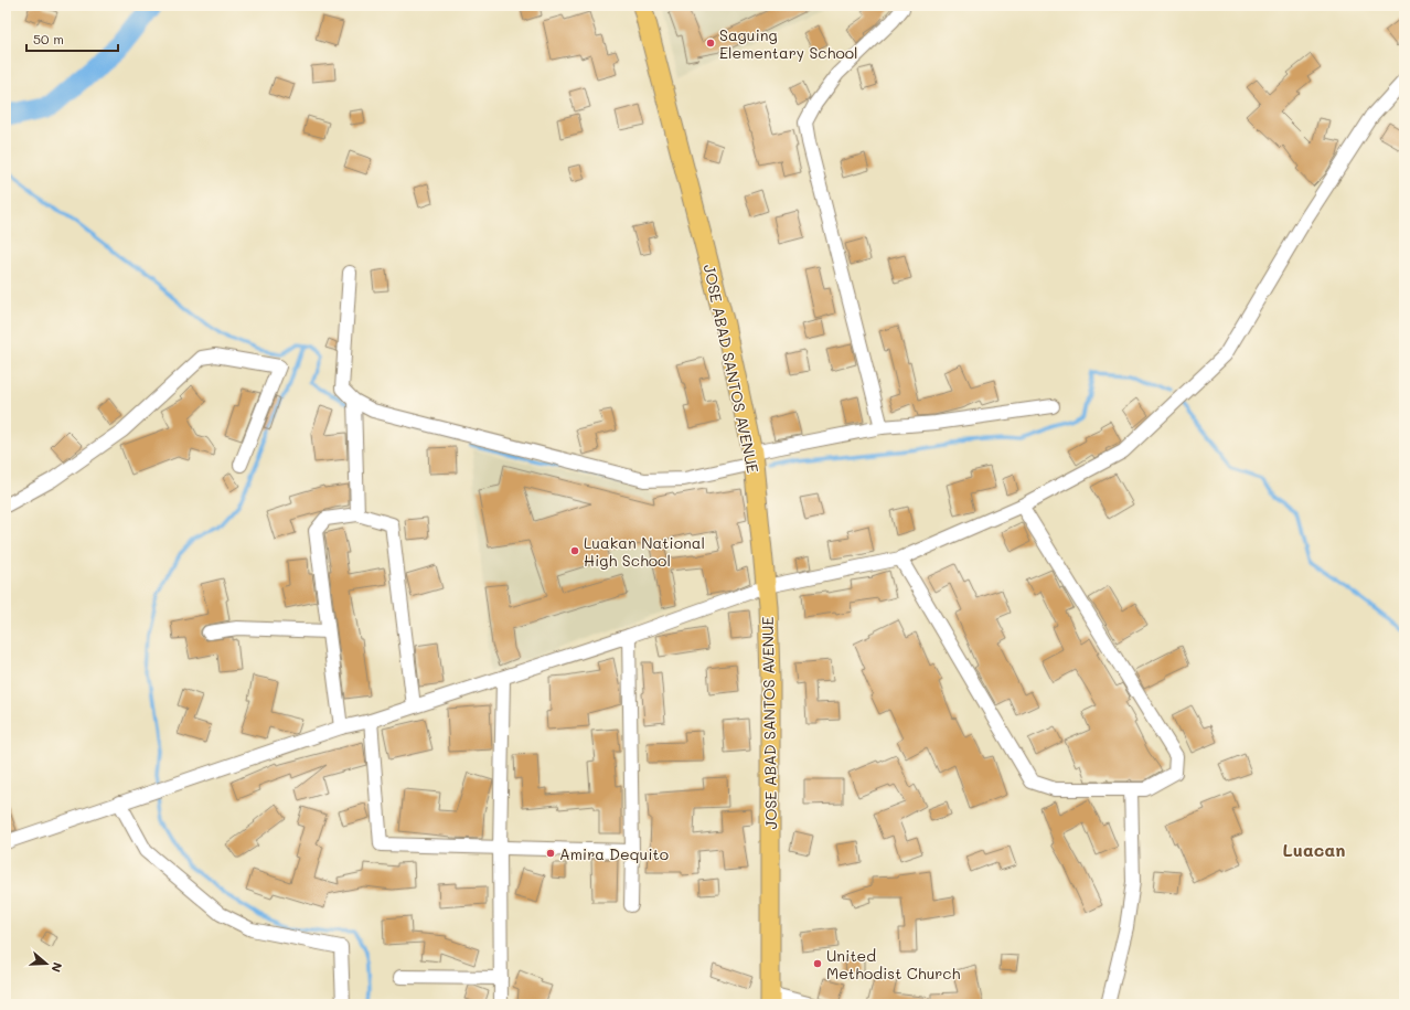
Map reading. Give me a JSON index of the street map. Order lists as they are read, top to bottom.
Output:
{
  "streets": {
    "highway": ["JOSE ABAD SANTOS AVENUE"]
  },
  "districts": ["Luacan"],
  "places": [
    "Saguing Elementary School",
    "Luakan National High School",
    "Amira Dequito",
    "United Methodist Church"
  ],
  "scale_bar": "50 m",
  "north": "right"
}
